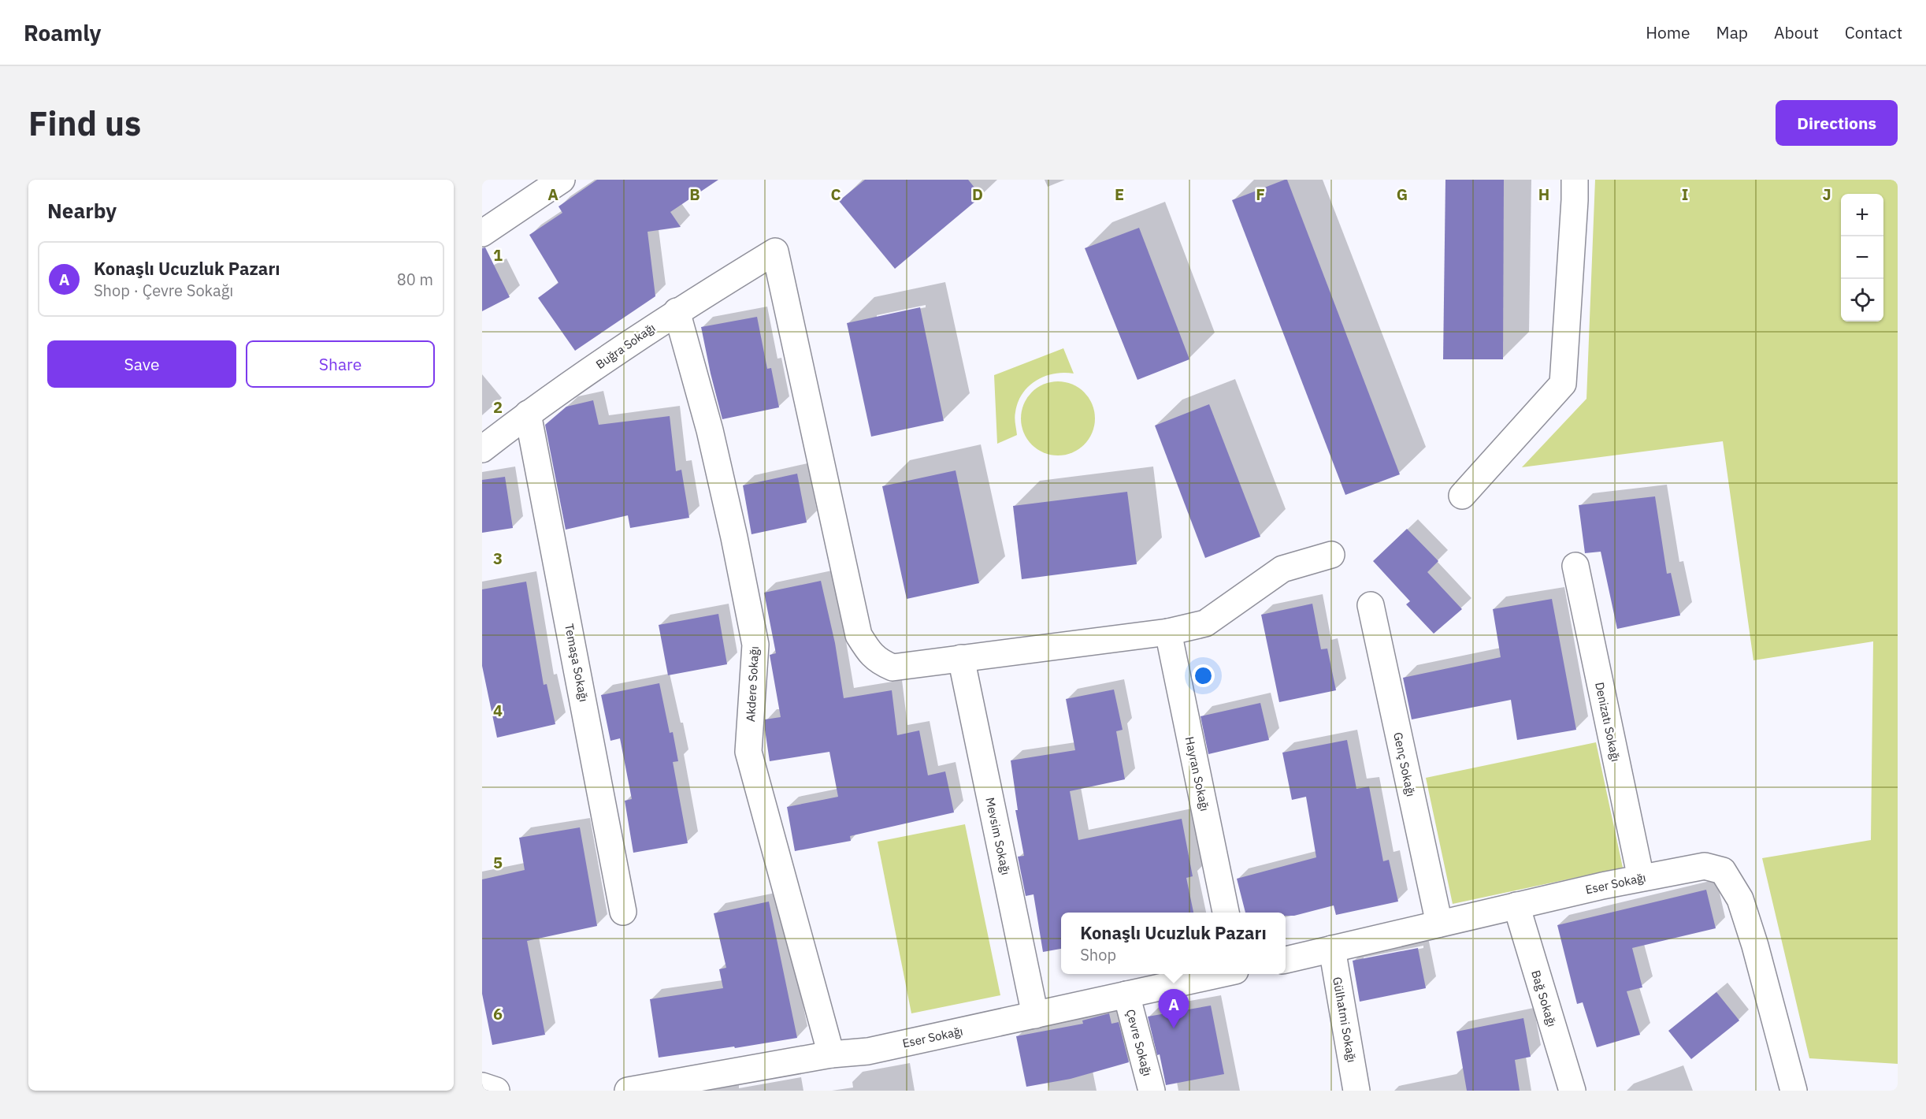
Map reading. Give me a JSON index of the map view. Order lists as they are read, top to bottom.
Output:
{
  "streets": {
    "street": [
      "Buğra Sokağı",
      "Temaşa Sokağı",
      "Akdere Sokağı",
      "Denizatı Sokağı",
      "Genç Sokağı",
      "Hayran Sokağı",
      "Mevsim Sokağı",
      "Eser Sokağı",
      "Bağ Sokağı",
      "Gülhatmi Sokağı",
      "Çevre Sokağı"
    ]
  },
  "crossings": [
    ["Buğra Sokağı", "Temaşa Sokağı"],
    ["Buğra Sokağı", "Akdere Sokağı"],
    ["Buğra Sokağı", "Mevsim Sokağı"],
    ["Akdere Sokağı", "Eser Sokağı"],
    ["Denizatı Sokağı", "Eser Sokağı"],
    ["Genç Sokağı", "Eser Sokağı"],
    ["Mevsim Sokağı", "Eser Sokağı"],
    ["Eser Sokağı", "Bağ Sokağı"],
    ["Eser Sokağı", "Gülhatmi Sokağı"],
    ["Eser Sokağı", "Çevre Sokağı"]
  ],
  "page": {
    "header": "Roamly",
    "nav": [
      "Home",
      "Map",
      "About",
      "Contact"
    ],
    "buttons": [
      "Directions",
      ["Save", "Share"]
    ],
    "title": "Find us",
    "heading": "Nearby",
    "map_buttons": ["+", "−"],
    "list": [
      {
        "mark": "A",
        "name": "Konaşlı Ucuzluk Pazarı",
        "note": "Shop · Çevre Sokağı",
        "value": "80 m"
      }
    ],
    "popup": ["Konaşlı Ucuzluk Pazarı", "Shop"],
    "pins": "A"
  },
  "grid": {
    "columns": [
      "A",
      "B",
      "C",
      "D",
      "E",
      "F",
      "G",
      "H",
      "I",
      "J"
    ],
    "rows": [
      "1",
      "2",
      "3",
      "4",
      "5",
      "6"
    ]
  }
}
